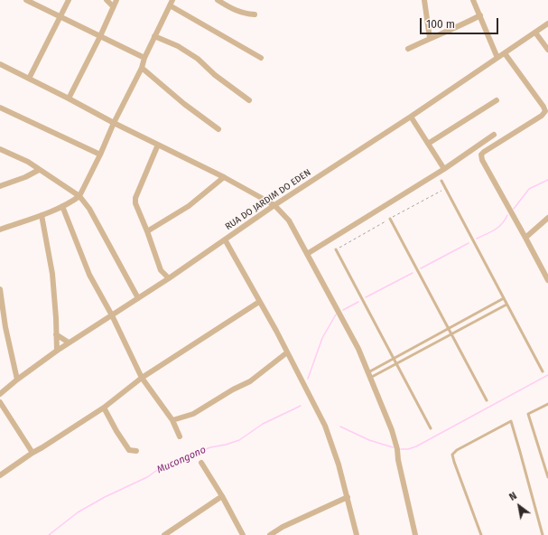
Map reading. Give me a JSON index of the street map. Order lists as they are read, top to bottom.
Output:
{
  "streets": {
    "street": ["RUA DO JARDIM DO EDEN"]
  },
  "water": ["Mucongono"],
  "scale_bar": "100 m",
  "north": "top left"
}
